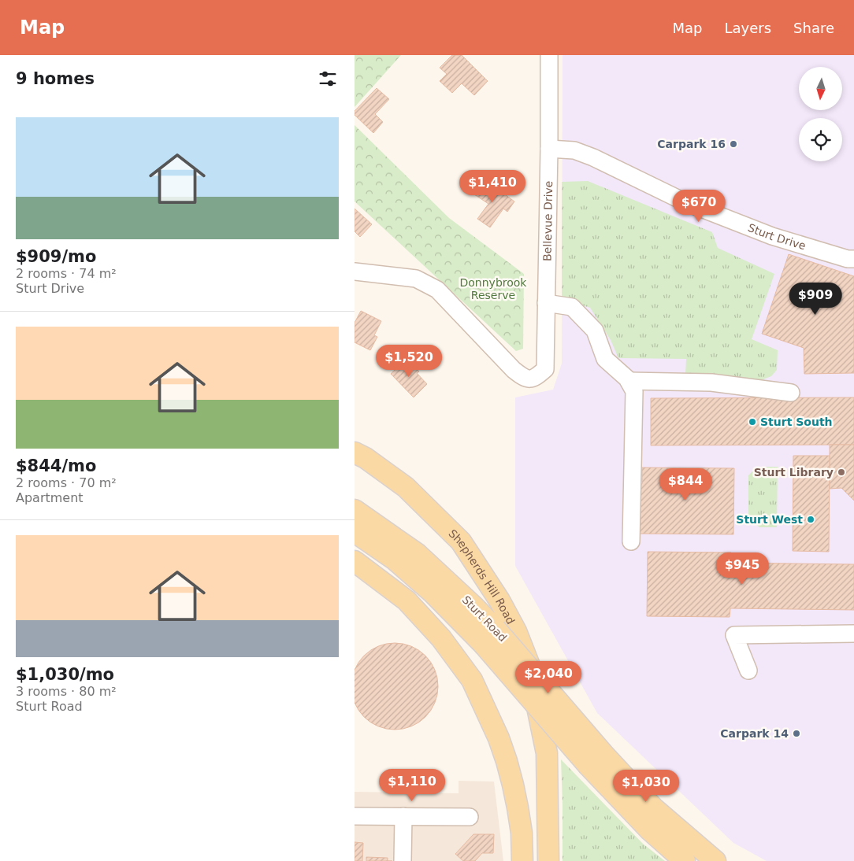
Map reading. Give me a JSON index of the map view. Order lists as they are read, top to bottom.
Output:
{
  "streets": {
    "main road": ["Shepherds Hill Road", "Sturt Road"],
    "street": ["Bellevue Drive", "Sturt Drive"]
  },
  "crossings": [
    ["Bellevue Drive", "Sturt Drive"]
  ],
  "parks": ["Donnybrook Reserve"],
  "places": [
    "Carpark 16",
    "Sturt South",
    "Sturt Library",
    "Sturt West",
    "Carpark 14"
  ],
  "north": "bottom",
  "page": {
    "header": "Map",
    "nav": ["Map", "Layers", "Share"],
    "heading": "9 homes",
    "list": [
      {
        "name": "$909/mo",
        "note": "2 rooms · 74 m² · Sturt Drive"
      },
      {
        "name": "$844/mo",
        "note": "2 rooms · 70 m² · Apartment"
      },
      {
        "name": "$1,030/mo",
        "note": "3 rooms · 80 m² · Sturt Road"
      }
    ],
    "price": [
      "$1,410",
      "$670",
      "$909",
      "$1,520",
      "$844",
      "$945",
      "$2,040",
      "$1,110",
      "$1,030"
    ]
  }
}
